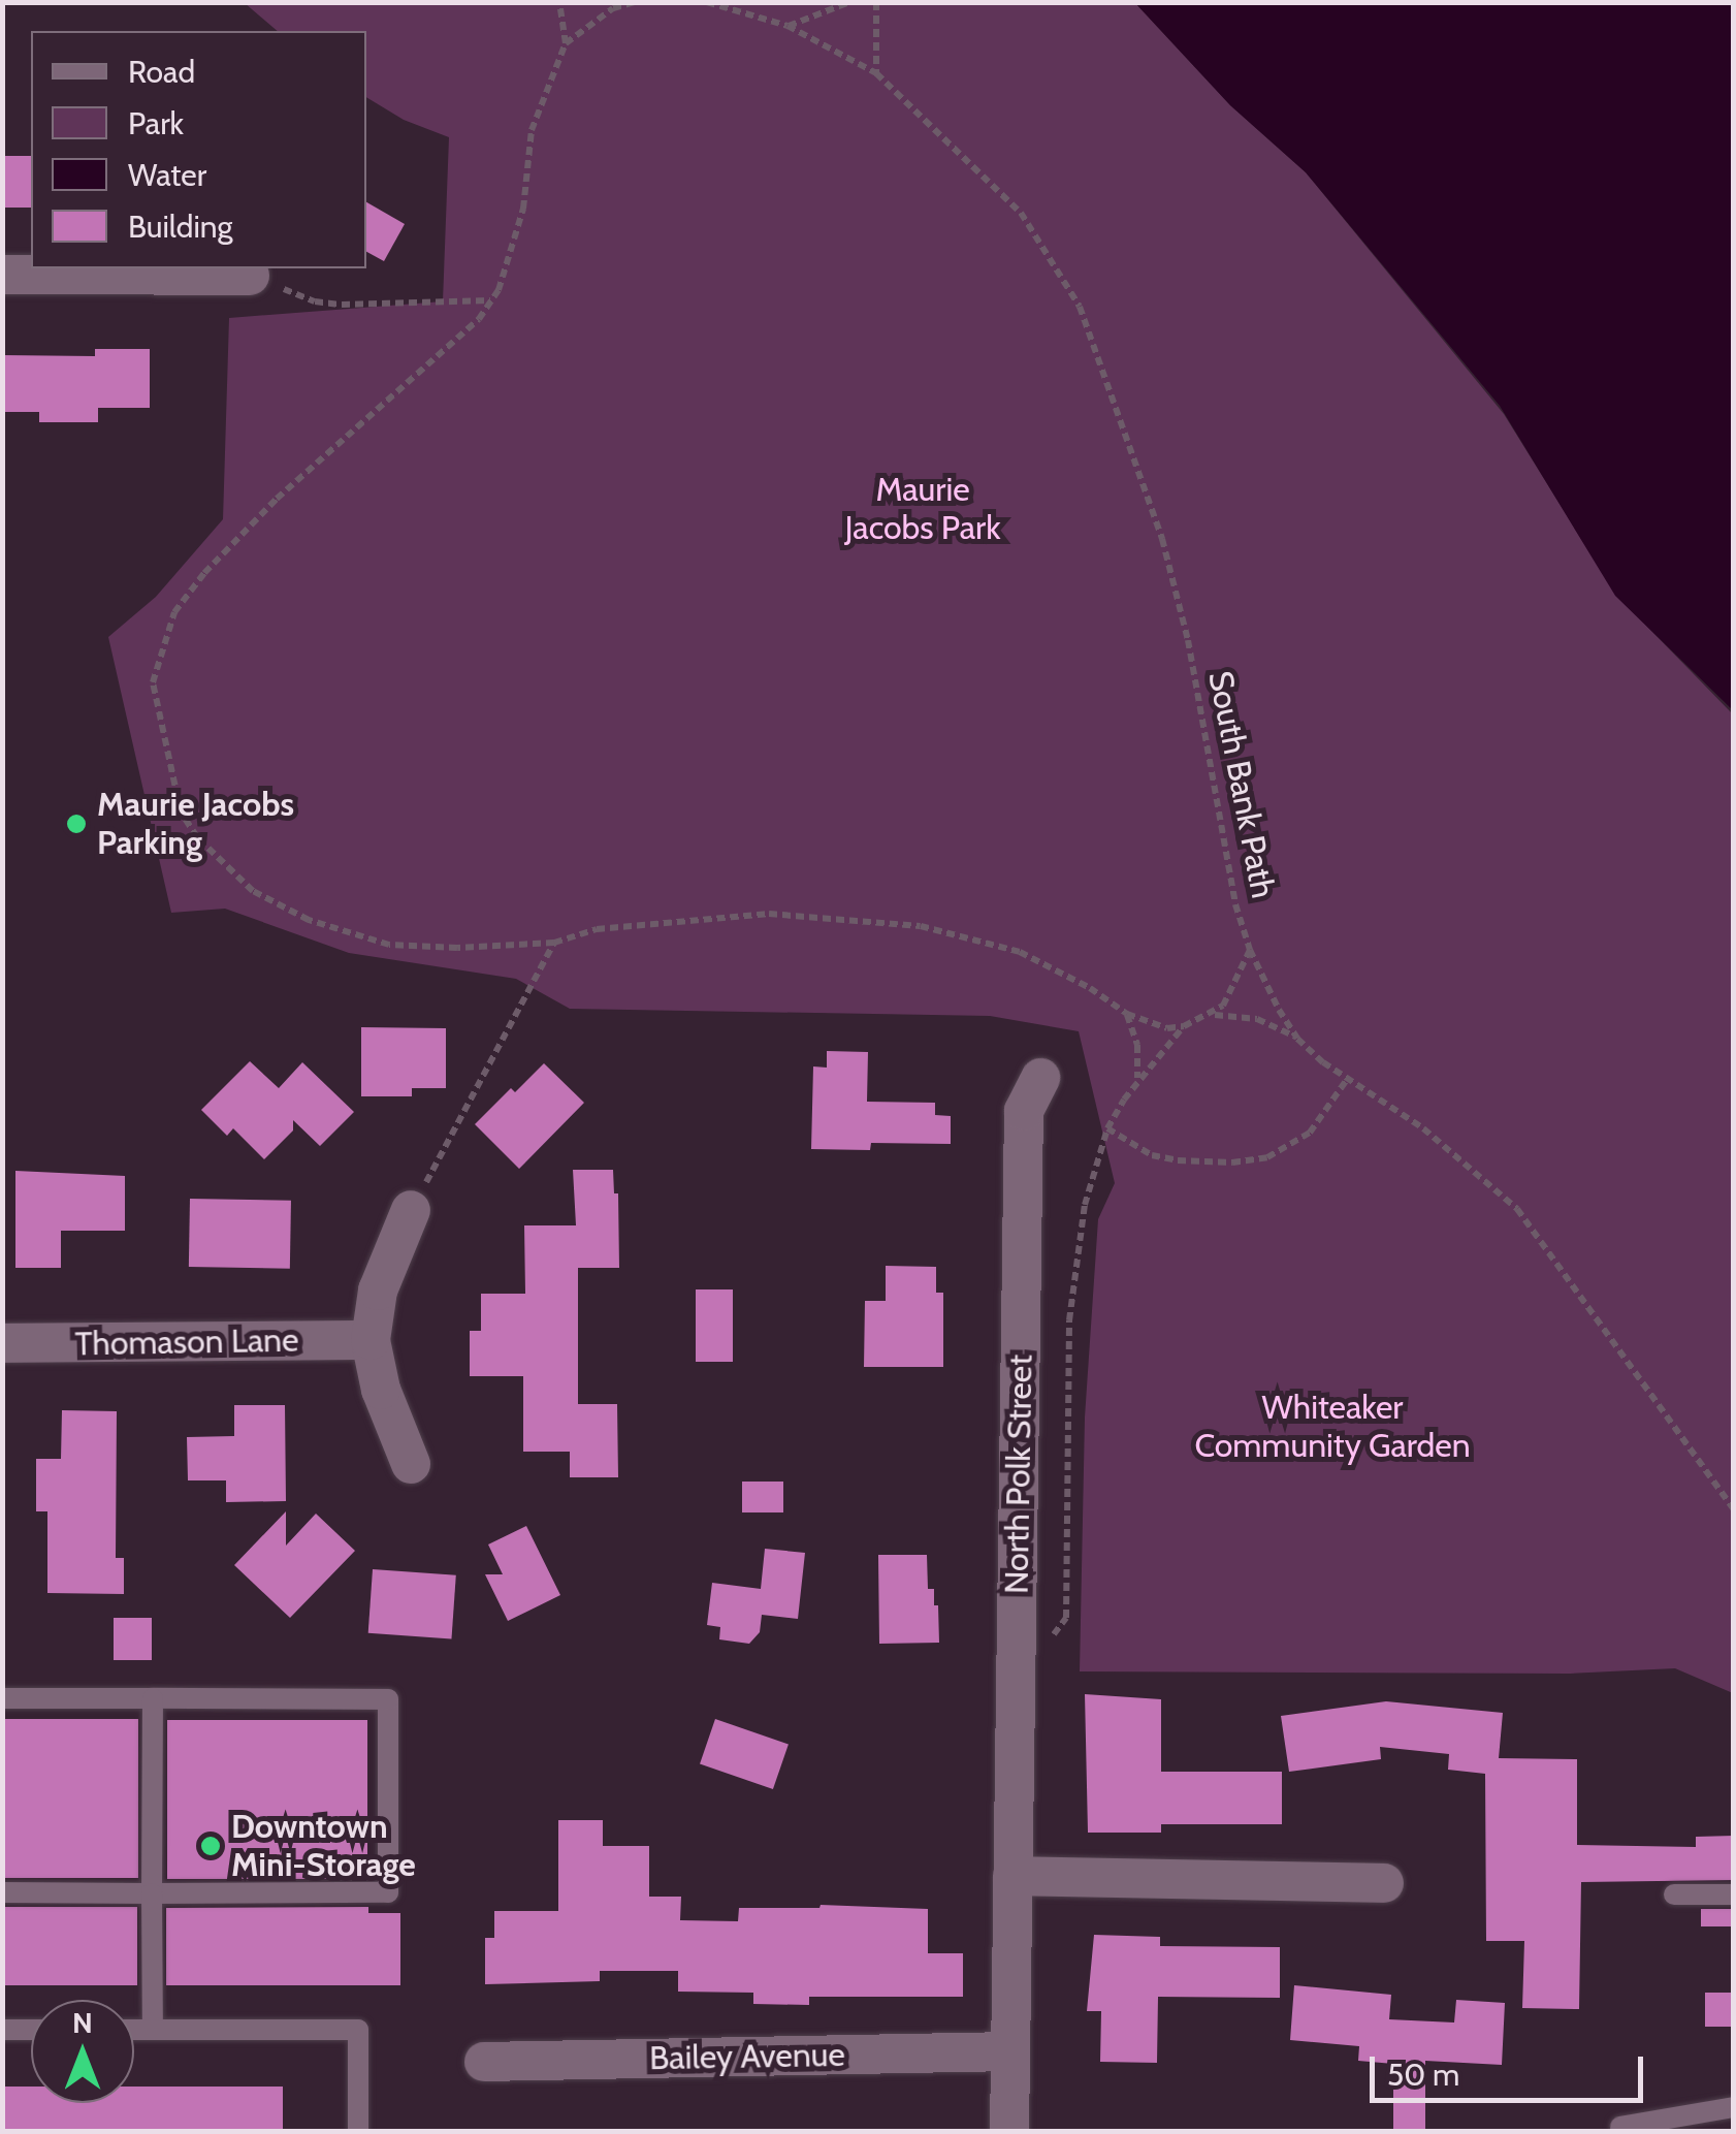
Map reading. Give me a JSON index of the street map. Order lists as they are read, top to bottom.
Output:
{
  "streets": {
    "street": ["Thomason Lane", "North Polk Street", "Bailey Avenue"],
    "path": ["South Bank Path"]
  },
  "crossings": [
    ["North Polk Street", "Bailey Avenue"]
  ],
  "parks": ["Maurie Jacobs Park", "Whiteaker Community Garden"],
  "places": ["Maurie Jacobs Parking", "Downtown Mini-Storage"],
  "legend": [
    "Road",
    "Park",
    "Water",
    "Building"
  ],
  "scale_bar": "50 m",
  "north": "top"
}
